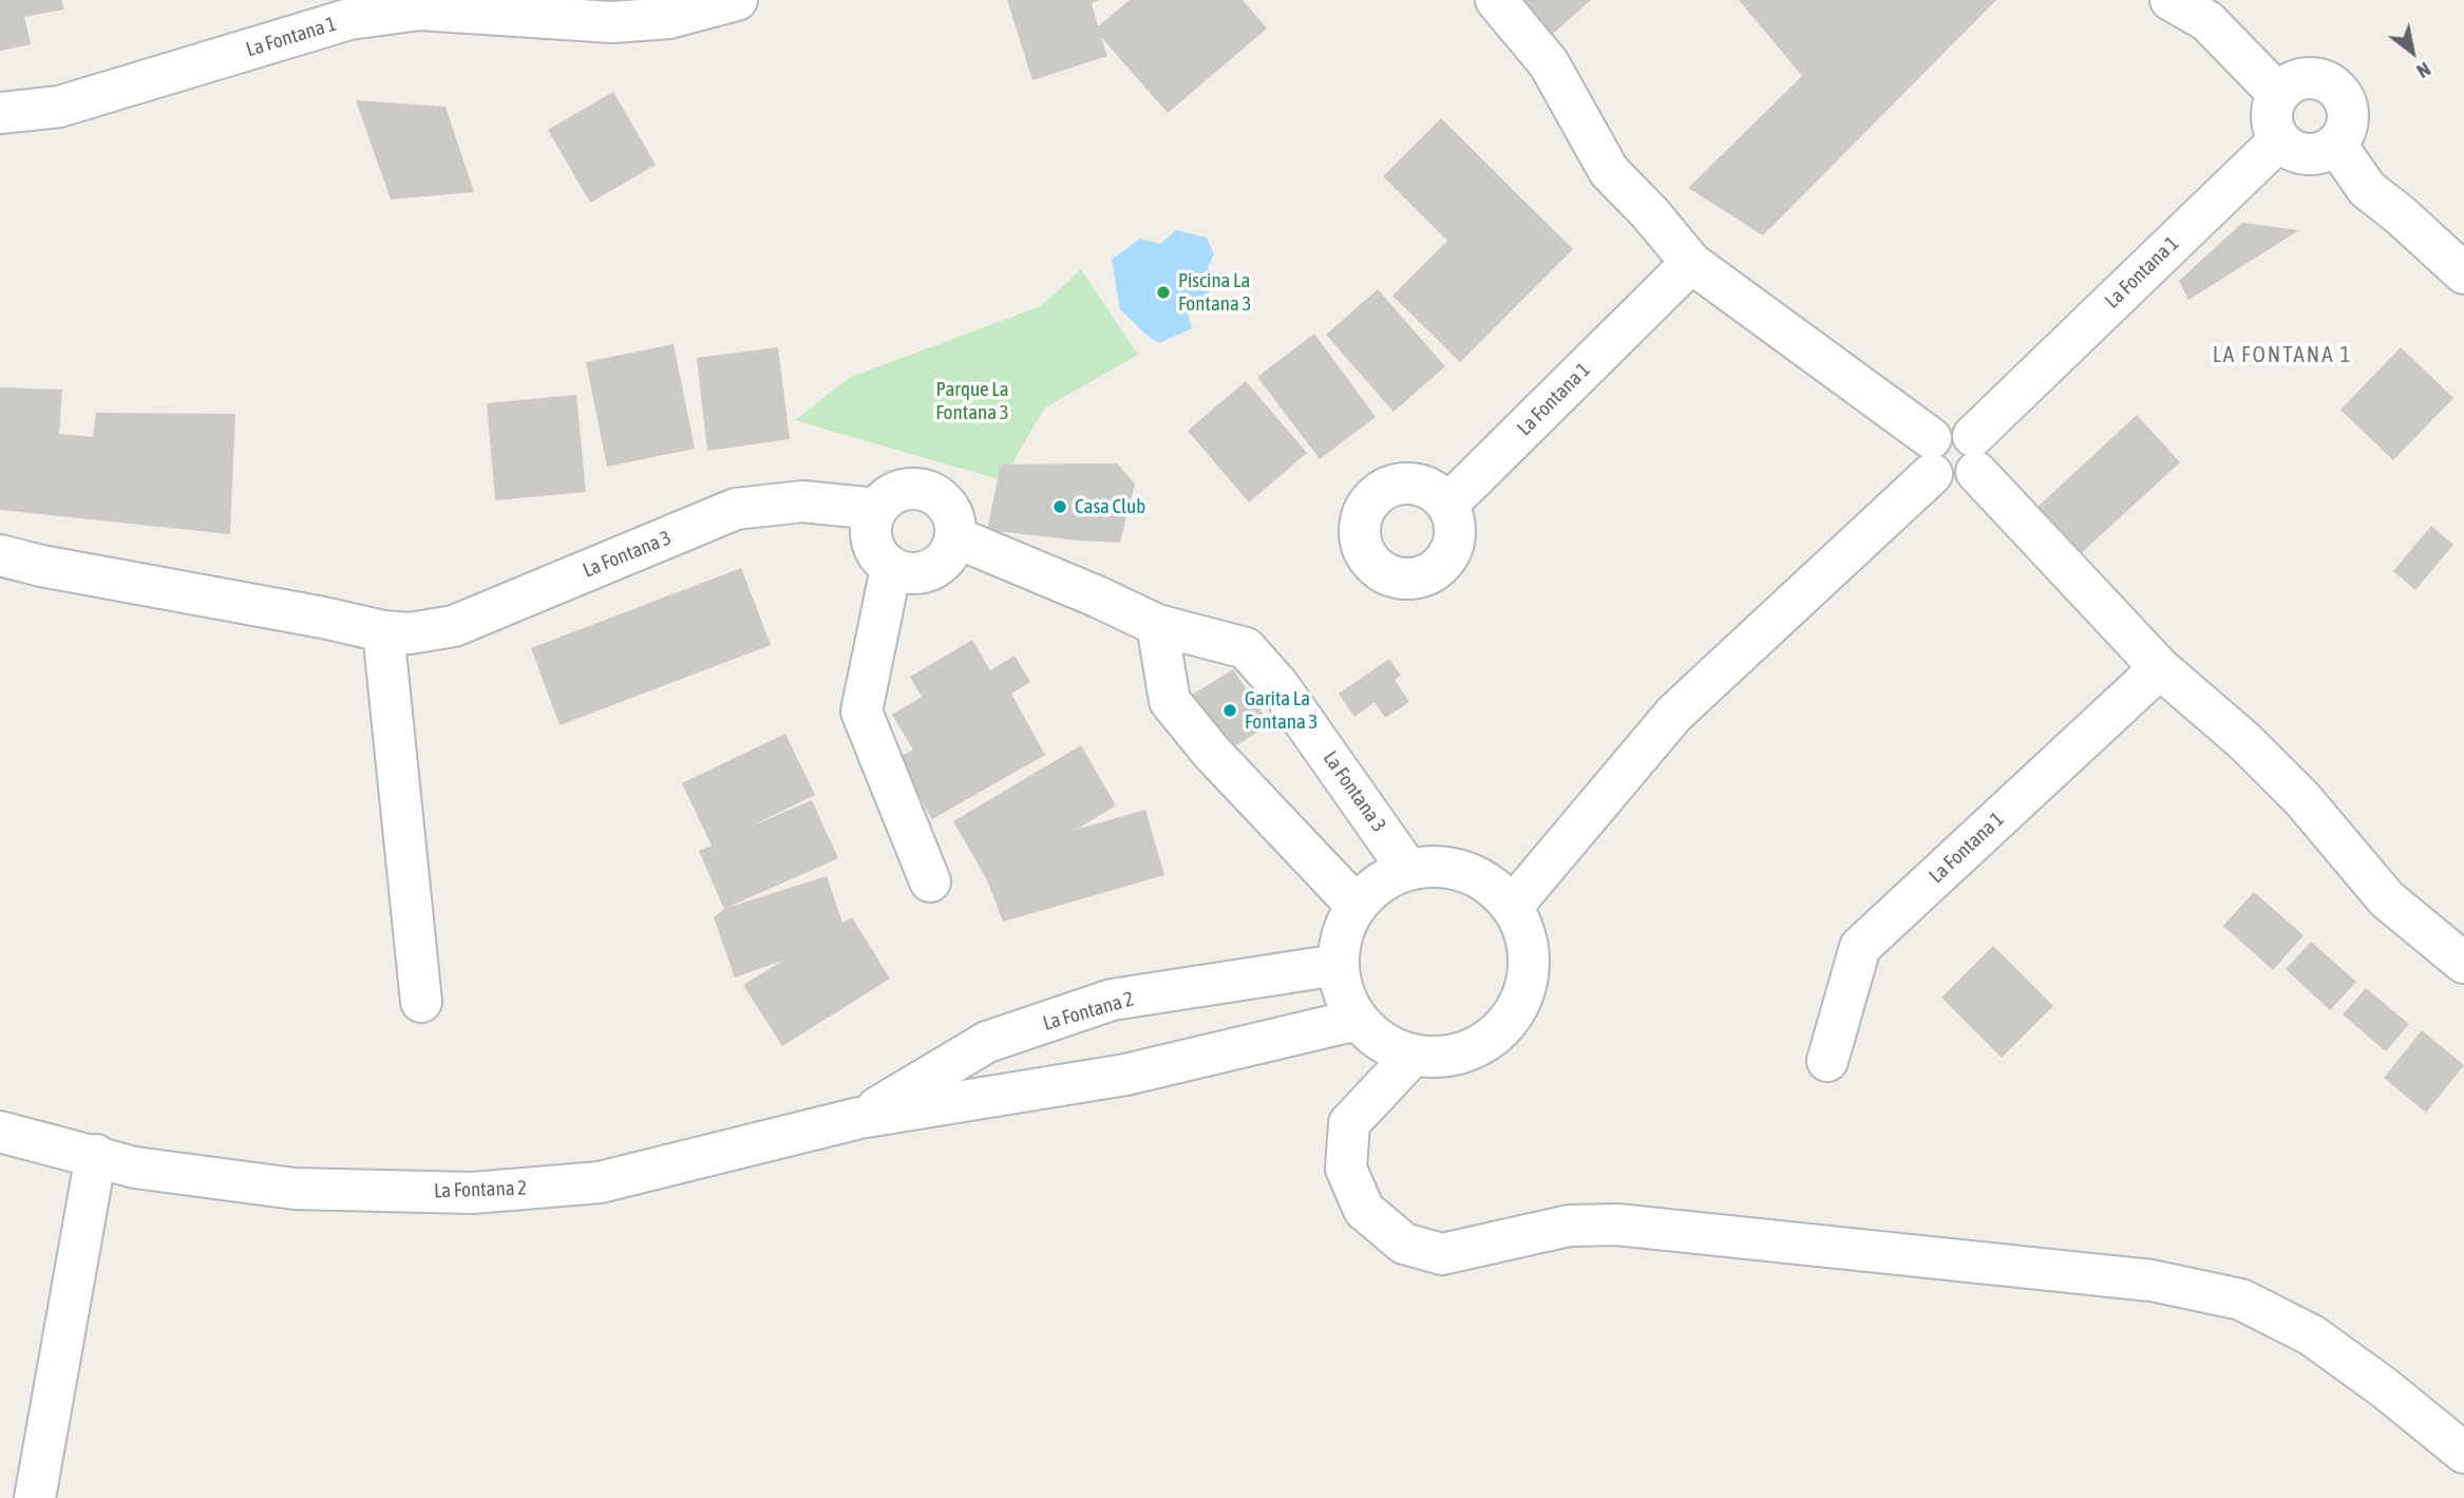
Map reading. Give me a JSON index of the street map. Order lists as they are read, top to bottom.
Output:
{
  "streets": {
    "street": ["La Fontana 1", "La Fontana 3", "La Fontana 2"]
  },
  "crossings": [
    ["La Fontana 3", "La Fontana 2"]
  ],
  "districts": ["LA FONTANA 1"],
  "parks": ["Parque La Fontana 3"],
  "places": ["Piscina La Fontana 3", "Casa Club", "Garita La Fontana 3"],
  "north": "bottom right"
}
